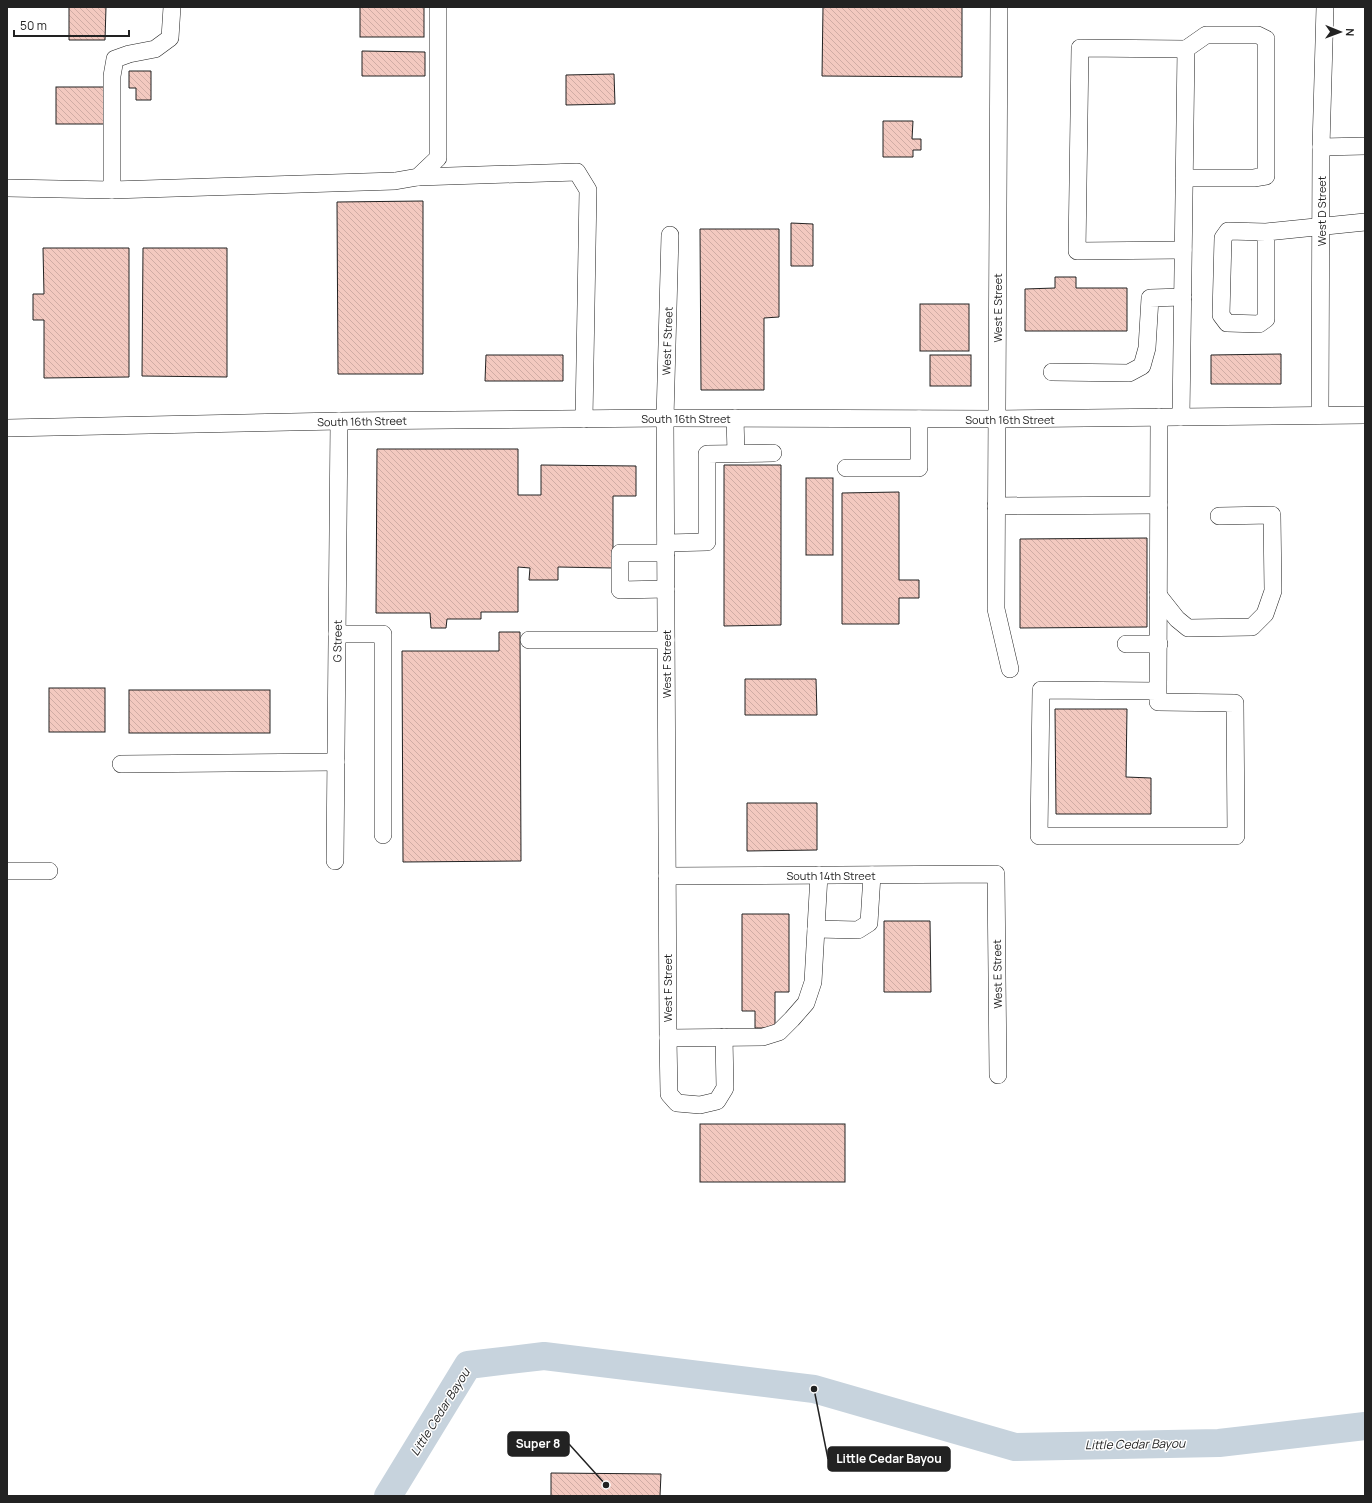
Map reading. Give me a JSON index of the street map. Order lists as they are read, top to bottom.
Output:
{
  "streets": {
    "street": [
      "West D Street",
      "West E Street",
      "West F Street",
      "South 16th Street",
      "G Street",
      "South 14th Street"
    ]
  },
  "crossings": [
    ["West D Street", "South 16th Street"],
    ["West E Street", "South 16th Street"],
    ["West E Street", "South 14th Street"],
    ["West F Street", "South 16th Street"],
    ["West F Street", "South 14th Street"],
    ["South 16th Street", "G Street"]
  ],
  "water": ["Little Cedar Bayou"],
  "places": ["Little Cedar Bayou", "Super 8"],
  "scale_bar": "50 m",
  "north": "right"
}
